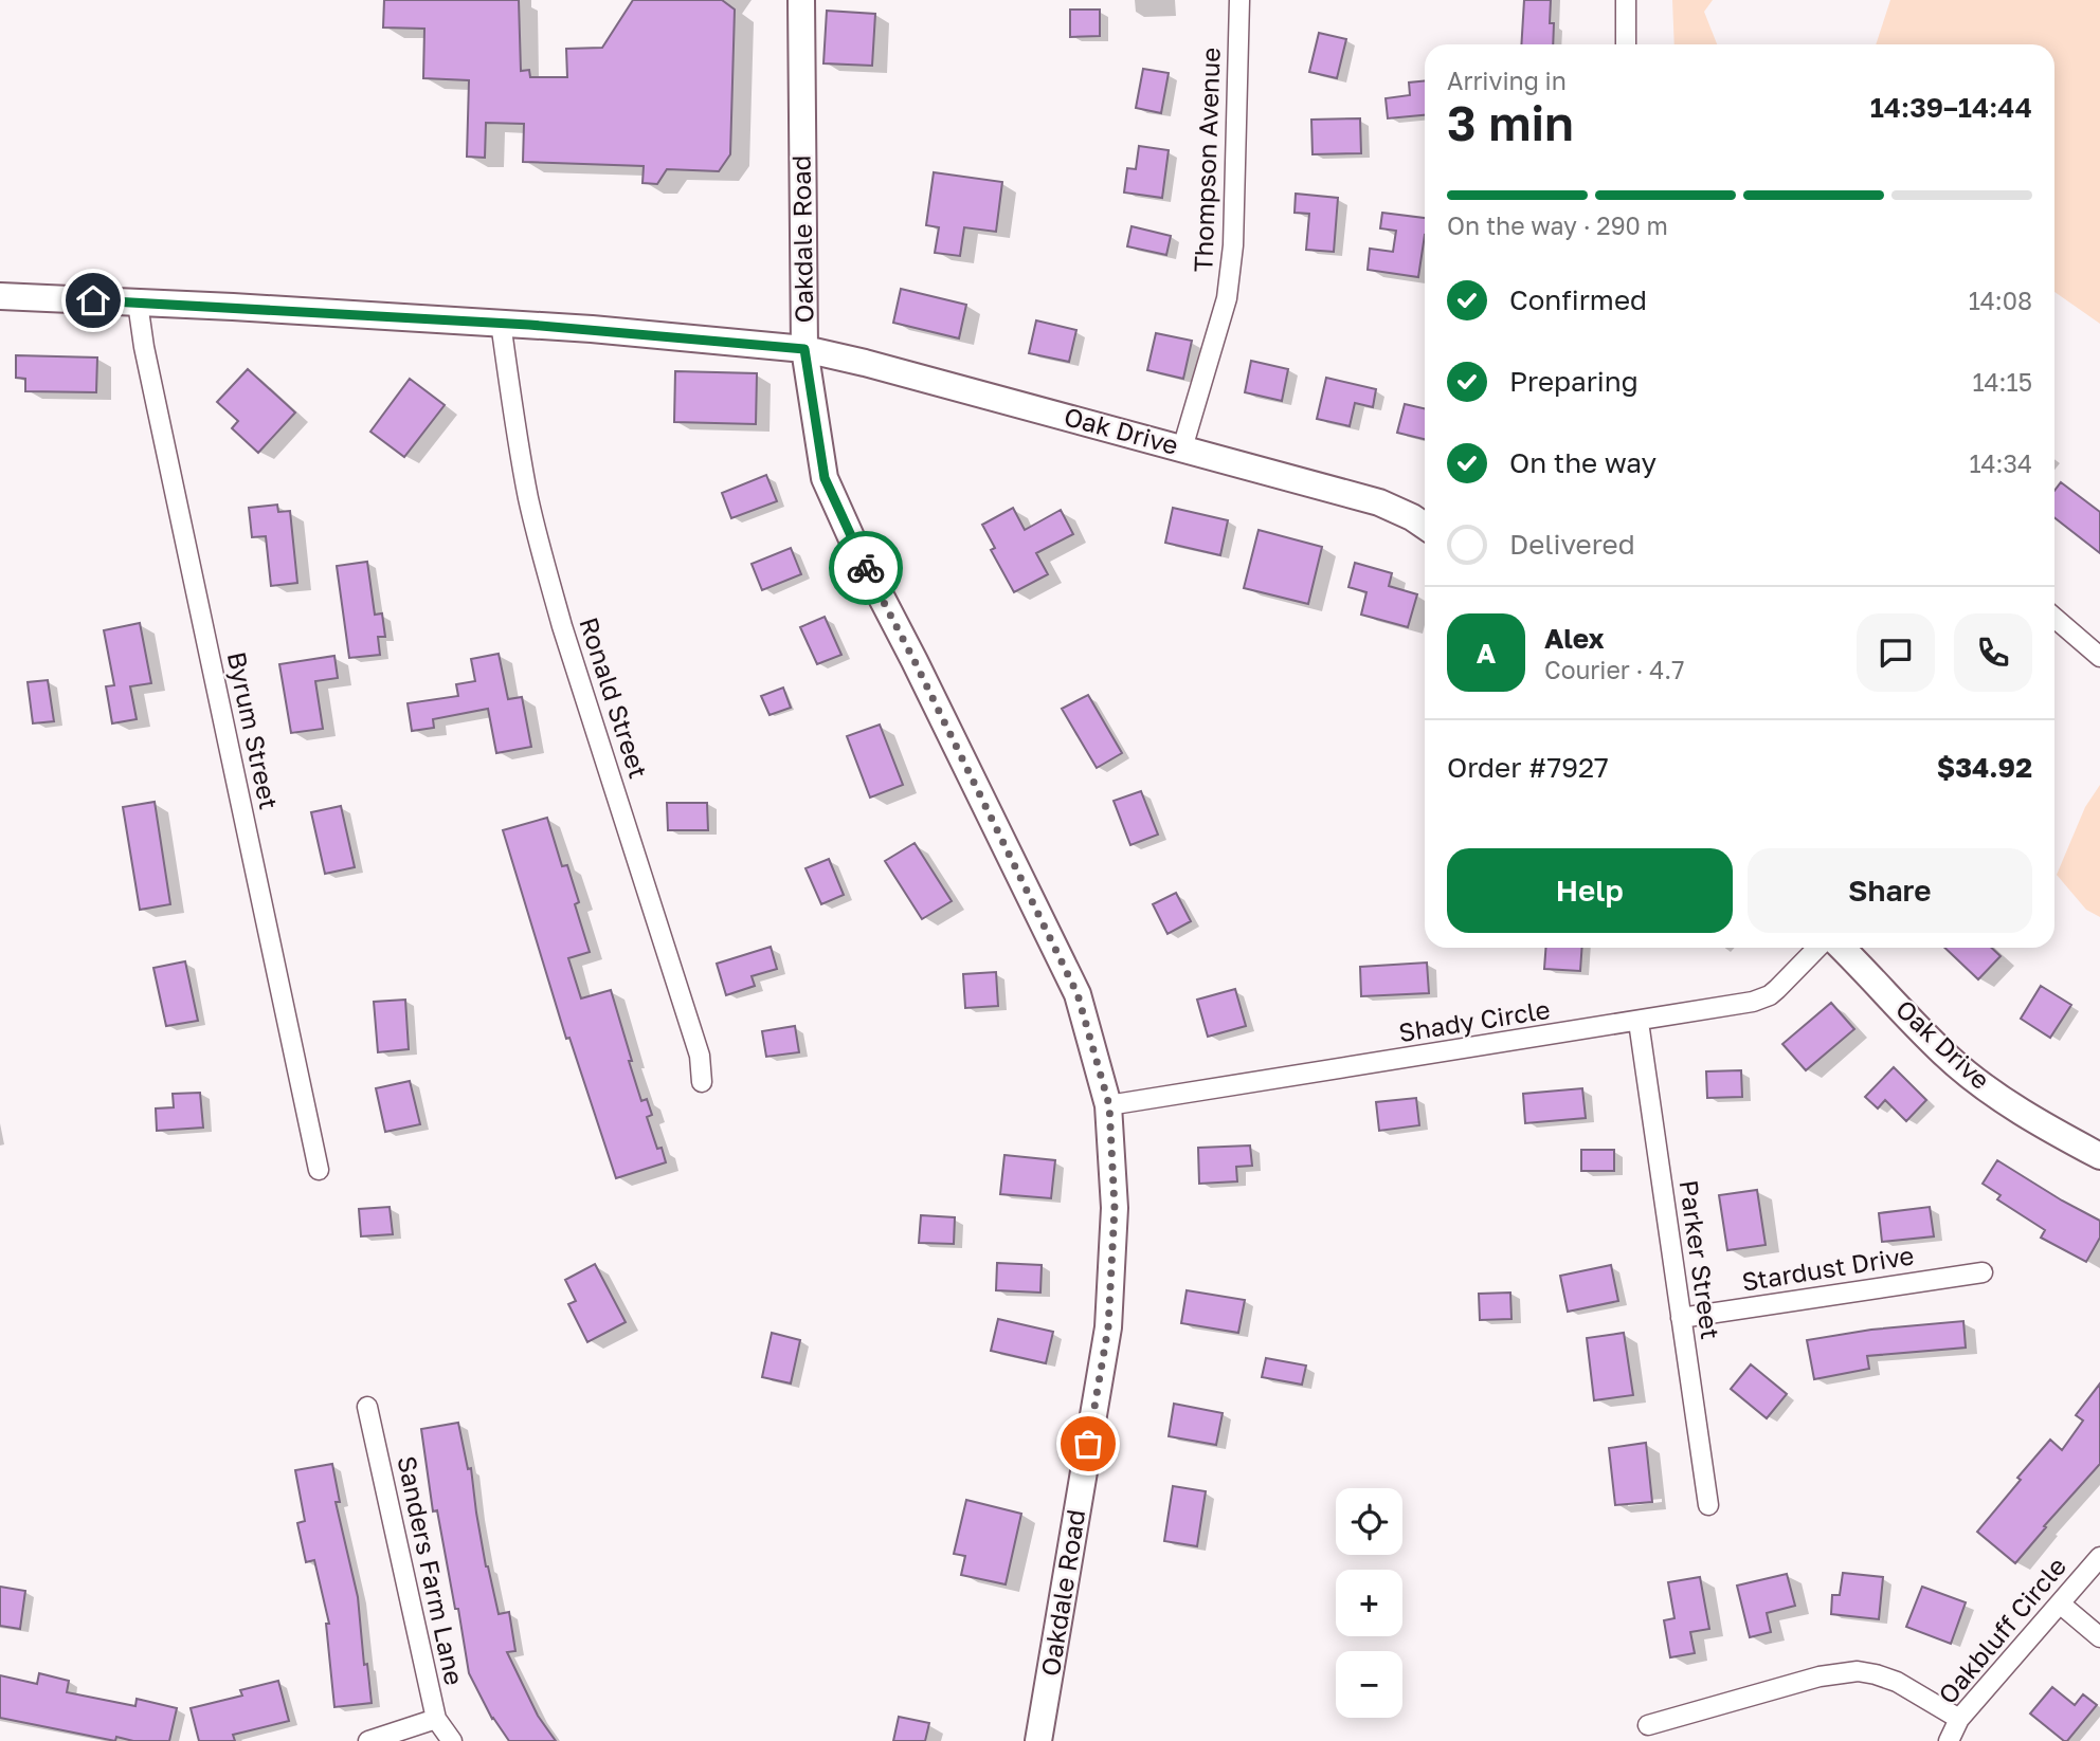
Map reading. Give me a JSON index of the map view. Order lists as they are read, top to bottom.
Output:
{
  "streets": {
    "main road": ["Oakdale Road", "Oak Drive"],
    "street": [
      "Thompson Avenue",
      "Ronald Street",
      "Byrum Street",
      "Shady Circle",
      "Parker Street",
      "Stardust Drive",
      "Sanders Farm Lane",
      "Oakbluff Circle"
    ]
  },
  "crossings": [
    ["Thompson Avenue", "Oak Drive"],
    ["Oakdale Road", "Oak Drive"],
    ["Oakdale Road", "Shady Circle"],
    ["Oak Drive", "Ronald Street"],
    ["Oak Drive", "Byrum Street"],
    ["Shady Circle", "Parker Street"],
    ["Parker Street", "Stardust Drive"]
  ],
  "page": {
    "heading": ["3 min", "Arriving in", "14:39–14:44"],
    "panel": [
      "Alex",
      "Courier · 4.7",
      "Order #7927",
      "$34.92"
    ],
    "bar": "On the way · 290 m",
    "list": [
      ["Confirmed", "14:08"],
      ["Preparing", "14:15"],
      ["On the way", "14:34"],
      "Delivered"
    ],
    "round": "A",
    "buttons": ["Help", "Share"],
    "map_buttons": ["+", "−"]
  }
}
